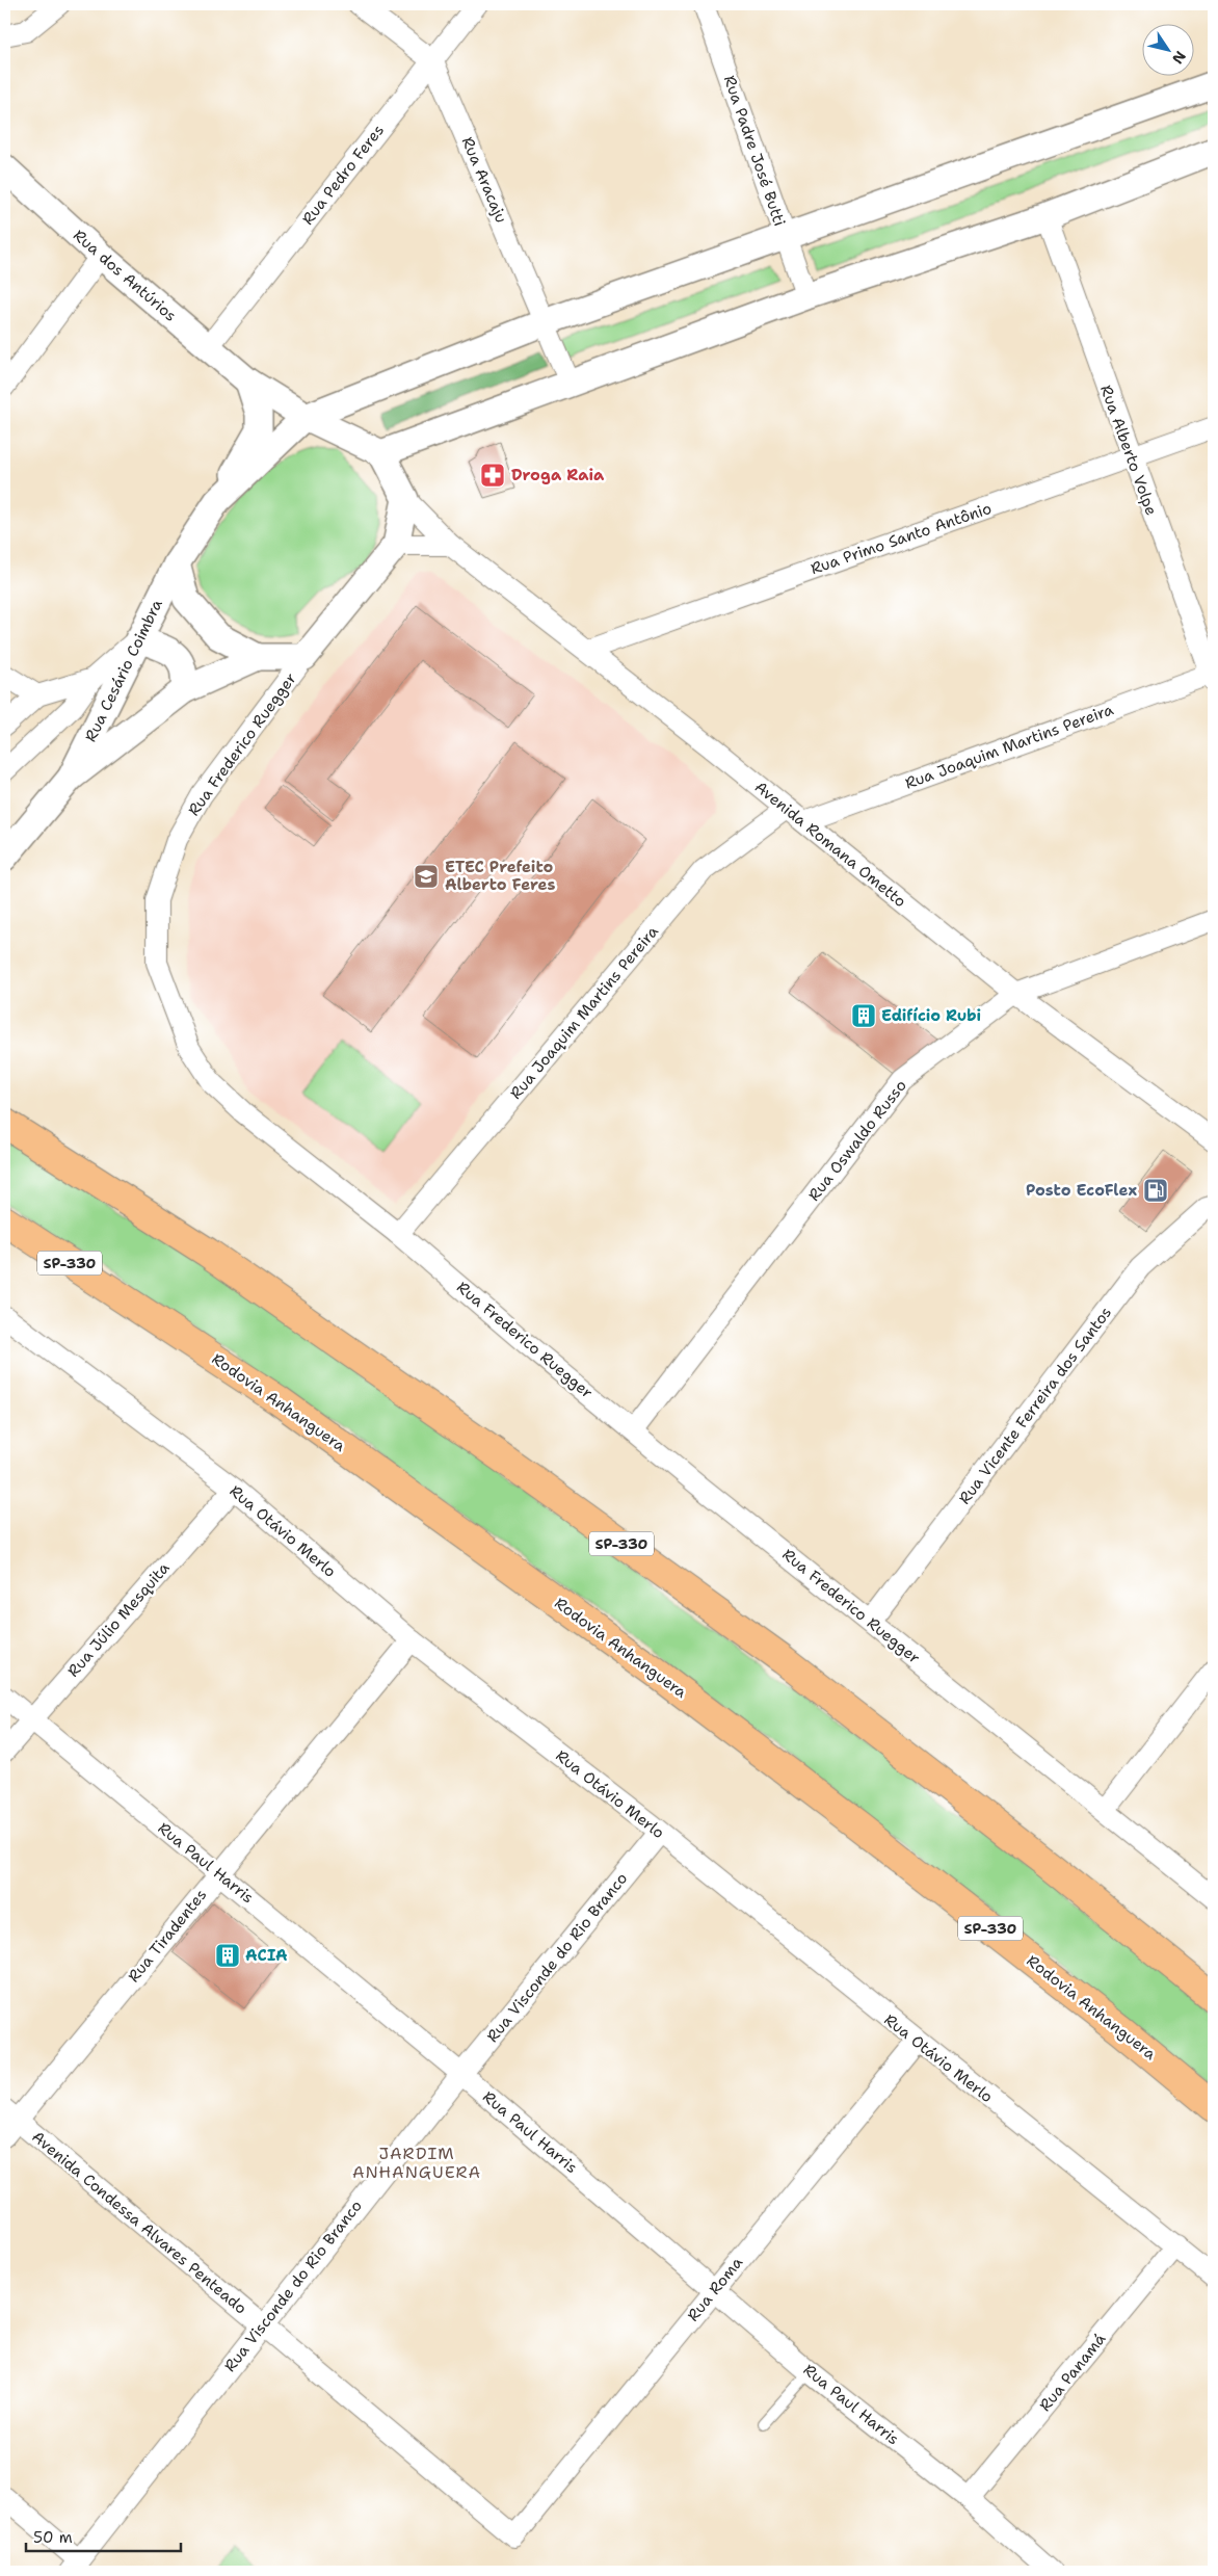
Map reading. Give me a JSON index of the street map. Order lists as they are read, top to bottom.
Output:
{
  "streets": {
    "highway": ["SP-330", "Rodovia Anhanguera"],
    "street": [
      "Rua Padre José Butti",
      "Rua Pedro Feres",
      "Rua Aracaju",
      "Rua dos Antúrios",
      "Rua Alberto Volpe",
      "Rua Primo Santo Antônio",
      "Rua Cesário Coimbra",
      "Rua Frederico Ruegger",
      "Rua Joaquim Martins Pereira",
      "Avenida Romana Ometto",
      "Rua Oswaldo Russo",
      "Rua Vicente Ferreira dos Santos",
      "Rua Otávio Merlo",
      "Rua Júlio Mesquita",
      "Rua Paul Harris",
      "Rua Tiradentes",
      "Rua Visconde do Rio Branco",
      "Avenida Condessa Alvares Penteado",
      "Rua Roma",
      "Rua Panamá"
    ]
  },
  "crossings": [
    ["Rua Pedro Feres", "Rua Aracaju"],
    ["Rua Pedro Feres", "Rua dos Antúrios"],
    ["Rua dos Antúrios", "Rua Cesário Coimbra"],
    ["Rua Alberto Volpe", "Rua Primo Santo Antônio"],
    ["Rua Alberto Volpe", "Rua Joaquim Martins Pereira"],
    ["Rua Primo Santo Antônio", "Avenida Romana Ometto"],
    ["Rua Frederico Ruegger", "Rua Joaquim Martins Pereira"],
    ["Rua Frederico Ruegger", "Rua Oswaldo Russo"],
    ["Rua Frederico Ruegger", "Rua Vicente Ferreira dos Santos"],
    ["Rua Joaquim Martins Pereira", "Avenida Romana Ometto"],
    ["Avenida Romana Ometto", "Rua Oswaldo Russo"],
    ["Rua Otávio Merlo", "Rua Júlio Mesquita"],
    ["Rua Otávio Merlo", "Rua Tiradentes"],
    ["Rua Otávio Merlo", "Rua Visconde do Rio Branco"],
    ["Rua Otávio Merlo", "Rua Roma"],
    ["Rua Otávio Merlo", "Rua Panamá"],
    ["Rua Júlio Mesquita", "Rua Paul Harris"],
    ["Rua Paul Harris", "Rua Tiradentes"],
    ["Rua Paul Harris", "Rua Visconde do Rio Branco"],
    ["Rua Paul Harris", "Rua Roma"],
    ["Rua Paul Harris", "Rua Panamá"],
    ["Rua Tiradentes", "Avenida Condessa Alvares Penteado"],
    ["Rua Visconde do Rio Branco", "Avenida Condessa Alvares Penteado"],
    ["Avenida Condessa Alvares Penteado", "Rua Roma"]
  ],
  "districts": ["JARDIM ANHANGUERA"],
  "places": {
    "pharmacy": ["Droga Raia"],
    "school or university": ["ETEC Prefeito Alberto Feres"],
    "building": ["Edifício Rubi", "ACIA"],
    "fuel station": ["Posto EcoFlex"]
  },
  "scale_bar": "50 m",
  "north": "bottom right"
}
